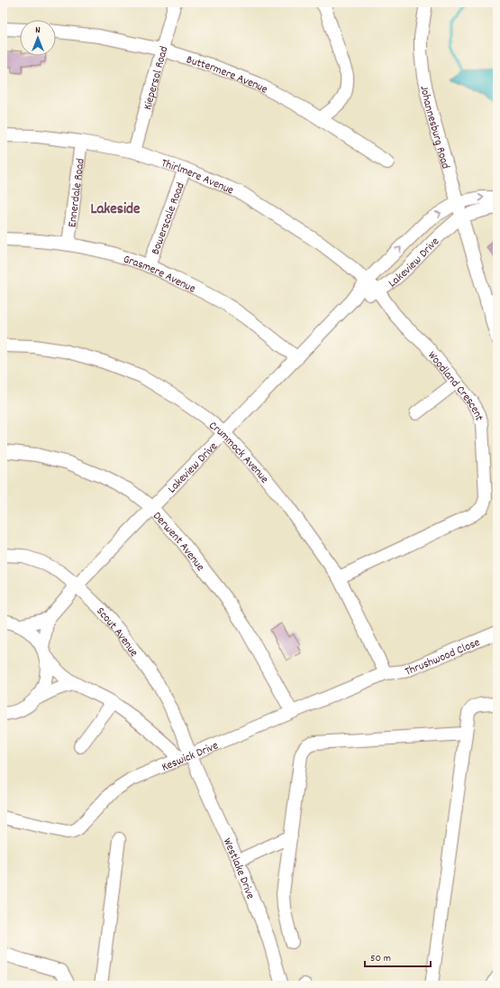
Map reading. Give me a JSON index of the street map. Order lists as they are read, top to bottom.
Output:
{
  "streets": {
    "street": [
      "Buttermere Avenue",
      "Kiepersol Road",
      "Johannesburg Road",
      "Thirlmere Avenue",
      "Ennerdale Road",
      "Bowerscale Road",
      "Lakeview Drive",
      "Grasmere Avenue",
      "Woodland Crescent",
      "Crummock Avenue",
      "Derwent Avenue",
      "Scout Avenue",
      "Thrushwood Close",
      "Keswick Drive",
      "Westlake Drive"
    ]
  },
  "crossings": [
    ["Buttermere Avenue", "Kiepersol Road"],
    ["Kiepersol Road", "Thirlmere Avenue"],
    ["Johannesburg Road", "Lakeview Drive"],
    ["Thirlmere Avenue", "Ennerdale Road"],
    ["Thirlmere Avenue", "Bowerscale Road"],
    ["Thirlmere Avenue", "Lakeview Drive"],
    ["Thirlmere Avenue", "Woodland Crescent"],
    ["Ennerdale Road", "Grasmere Avenue"],
    ["Bowerscale Road", "Grasmere Avenue"],
    ["Lakeview Drive", "Grasmere Avenue"],
    ["Lakeview Drive", "Woodland Crescent"],
    ["Lakeview Drive", "Crummock Avenue"],
    ["Lakeview Drive", "Derwent Avenue"],
    ["Lakeview Drive", "Scout Avenue"],
    ["Lakeview Drive", "Westlake Drive"],
    ["Woodland Crescent", "Crummock Avenue"],
    ["Crummock Avenue", "Thrushwood Close"],
    ["Crummock Avenue", "Keswick Drive"],
    ["Derwent Avenue", "Keswick Drive"],
    ["Scout Avenue", "Keswick Drive"],
    ["Scout Avenue", "Westlake Drive"],
    ["Thrushwood Close", "Keswick Drive"],
    ["Keswick Drive", "Westlake Drive"]
  ],
  "districts": ["Lakeside"],
  "scale_bar": "50 m",
  "north": "top"
}
